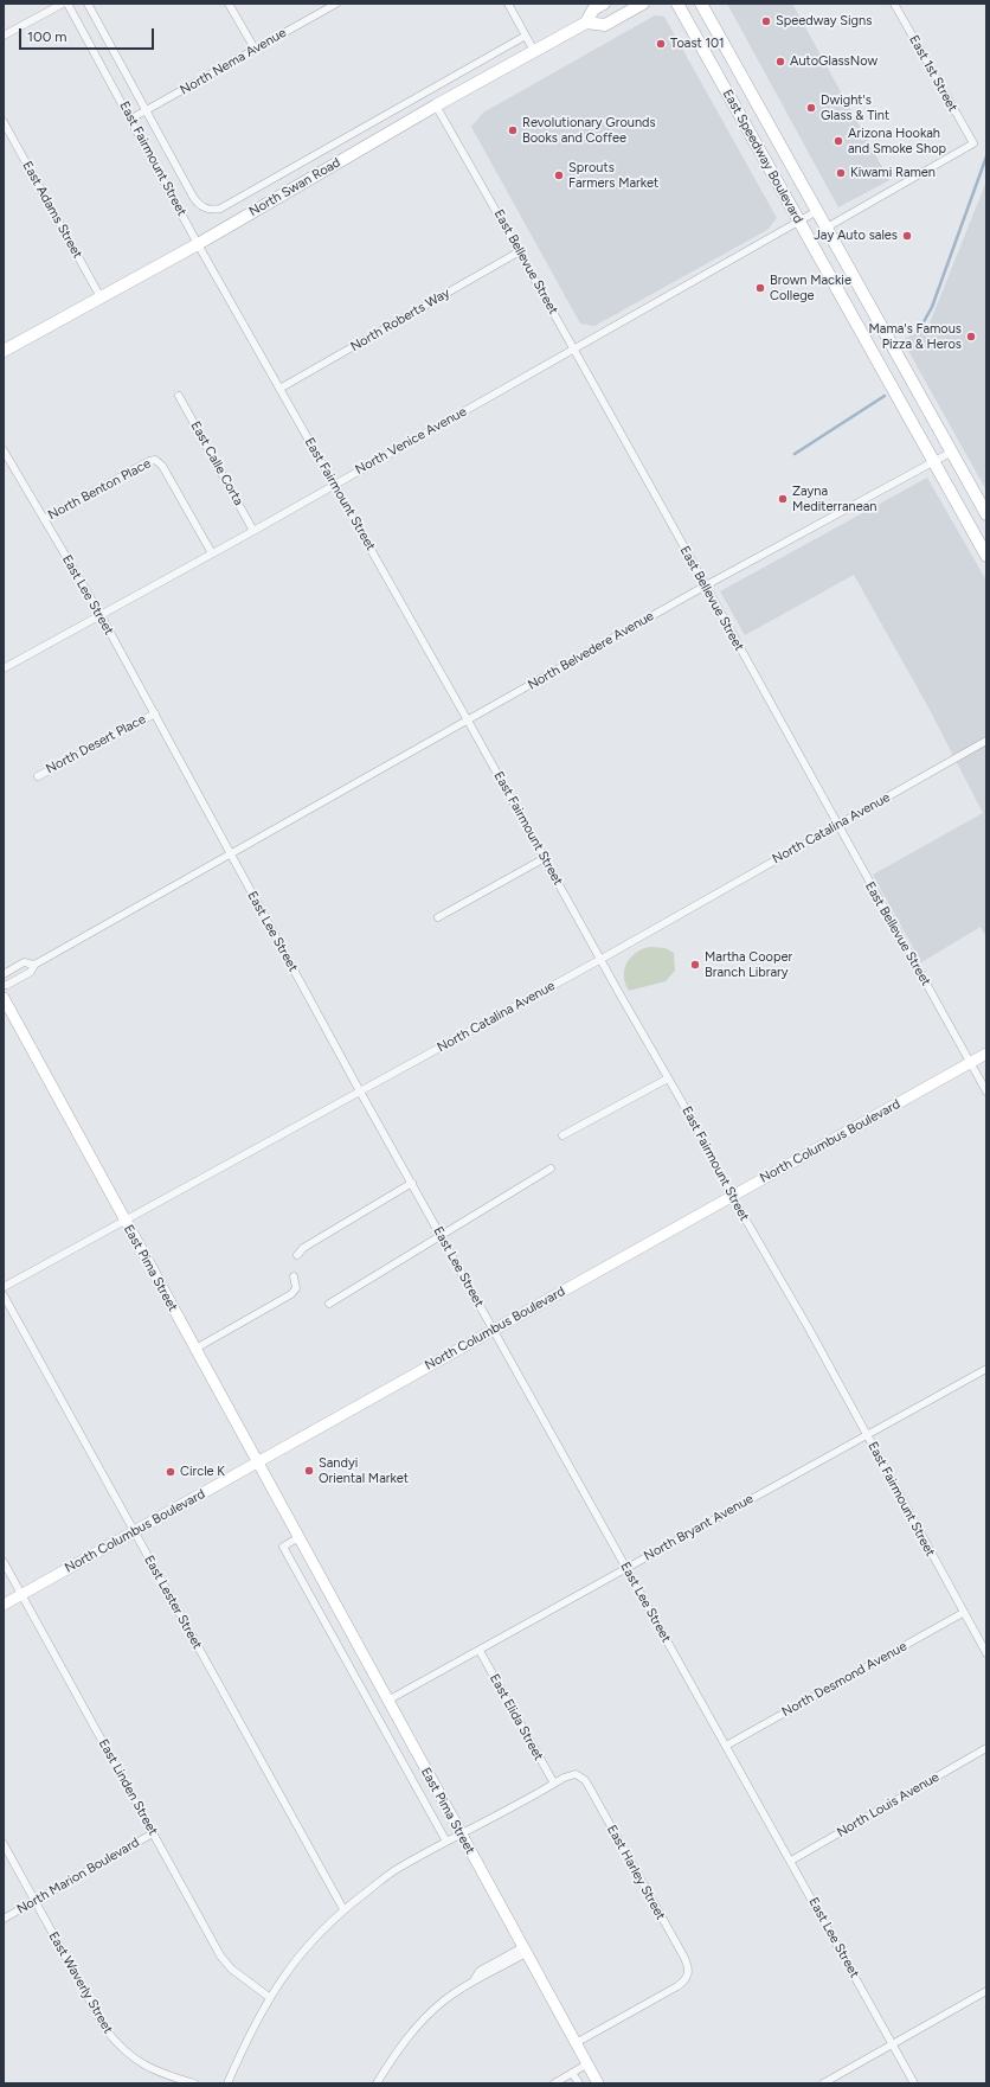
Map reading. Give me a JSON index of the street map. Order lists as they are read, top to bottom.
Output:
{
  "streets": {
    "main road": ["East Speedway Boulevard", "North Swan Road"],
    "street": [
      "North Nema Avenue",
      "East 1st Street",
      "East Fairmount Street",
      "East Adams Street",
      "East Bellevue Street",
      "North Roberts Way",
      "North Venice Avenue",
      "East Calle Corta",
      "North Benton Place",
      "East Lee Street",
      "North Belvedere Avenue",
      "North Desert Place",
      "North Catalina Avenue",
      "North Columbus Boulevard",
      "East Pima Street",
      "North Bryant Avenue",
      "East Lester Street",
      "North Desmond Avenue",
      "East Elida Street",
      "East Linden Street",
      "North Louis Avenue",
      "East Harley Street",
      "North Marion Boulevard",
      "East Waverly Street"
    ]
  },
  "crossings": [
    ["North Nema Avenue", "East Fairmount Street"],
    ["East 1st Street", "East Speedway Boulevard"],
    ["East Speedway Boulevard", "North Venice Avenue"],
    ["East Speedway Boulevard", "North Belvedere Avenue"],
    ["East Fairmount Street", "North Swan Road"],
    ["East Fairmount Street", "North Roberts Way"],
    ["East Fairmount Street", "North Venice Avenue"],
    ["East Fairmount Street", "North Belvedere Avenue"],
    ["East Fairmount Street", "North Catalina Avenue"],
    ["East Fairmount Street", "North Columbus Boulevard"],
    ["East Fairmount Street", "North Bryant Avenue"],
    ["East Fairmount Street", "North Desmond Avenue"],
    ["North Swan Road", "East Adams Street"],
    ["North Swan Road", "East Bellevue Street"],
    ["East Bellevue Street", "North Roberts Way"],
    ["East Bellevue Street", "North Venice Avenue"],
    ["East Bellevue Street", "North Belvedere Avenue"],
    ["East Bellevue Street", "North Catalina Avenue"],
    ["East Bellevue Street", "North Columbus Boulevard"],
    ["North Venice Avenue", "East Calle Corta"],
    ["North Venice Avenue", "North Benton Place"],
    ["North Venice Avenue", "East Lee Street"],
    ["North Benton Place", "East Lee Street"],
    ["East Lee Street", "North Belvedere Avenue"],
    ["East Lee Street", "North Desert Place"],
    ["East Lee Street", "North Catalina Avenue"],
    ["East Lee Street", "North Columbus Boulevard"],
    ["East Lee Street", "North Bryant Avenue"],
    ["East Lee Street", "North Desmond Avenue"],
    ["East Lee Street", "North Louis Avenue"],
    ["North Catalina Avenue", "East Pima Street"],
    ["North Columbus Boulevard", "East Pima Street"],
    ["North Columbus Boulevard", "East Lester Street"],
    ["North Columbus Boulevard", "East Linden Street"],
    ["East Pima Street", "North Bryant Avenue"],
    ["East Pima Street", "East Harley Street"],
    ["North Bryant Avenue", "East Elida Street"],
    ["East Elida Street", "East Harley Street"],
    ["East Linden Street", "North Marion Boulevard"],
    ["North Marion Boulevard", "East Waverly Street"]
  ],
  "places": [
    "Speedway Signs",
    "Toast 101",
    "AutoGlassNow",
    "Dwight's Glass & Tint",
    "Revolutionary Grounds Books and Coffee",
    "Arizona Hookah and Smoke Shop",
    "Kiwami Ramen",
    "Sprouts Farmers Market",
    "Jay Auto sales",
    "Brown Mackie College",
    "Mama's Famous Pizza & Heros",
    "Zayna Mediterranean",
    "Martha Cooper Branch Library",
    "Sandyi Oriental Market",
    "Circle K"
  ],
  "scale_bar": "100 m"
}
